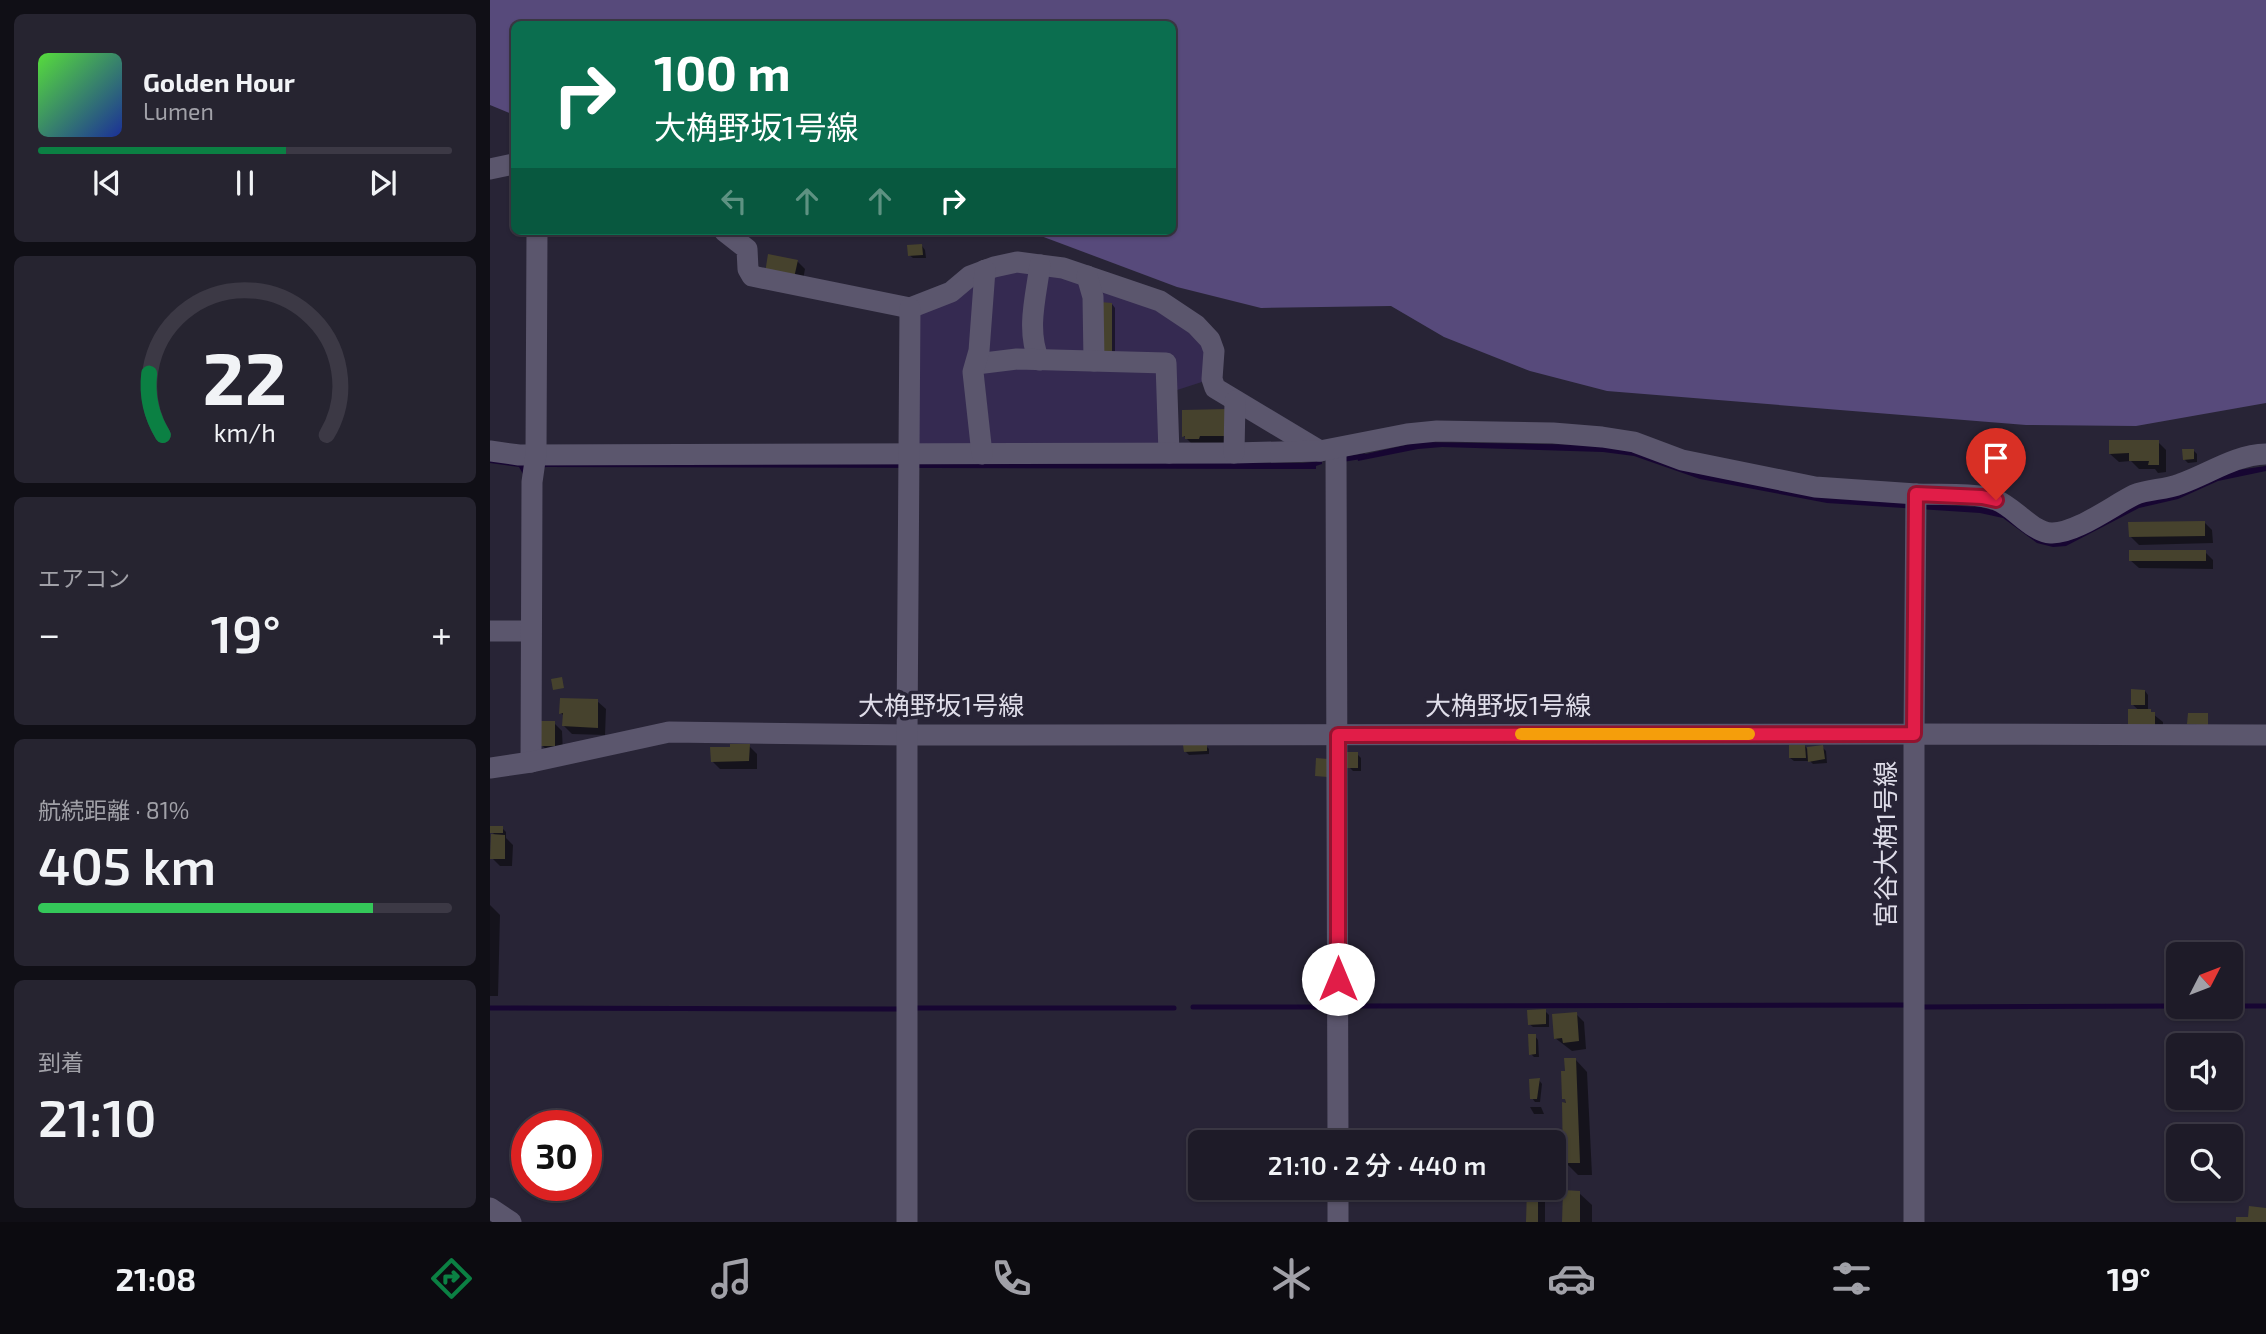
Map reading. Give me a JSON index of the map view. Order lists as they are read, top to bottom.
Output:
{
  "streets": {
    "street": ["大桷野坂1号線", "宮谷大桷1号線"]
  },
  "crossings": [
    ["大桷野坂1号線", "宮谷大桷1号線"]
  ],
  "north": "top right",
  "page": {
    "turn": ["100 m", "大桷野坂1号線"],
    "song": ["Golden Hour", "Lumen"],
    "tile": [
      "エアコン",
      ["航続距離 · 81%", "405 km"],
      ["到着", "21:10"]
    ],
    "heat": ["−", "19°", "+"],
    "limit": "30",
    "trip": "21:10 · 2 分 · 440 m",
    "tabs": ["21:08", "19°"],
    "gauge": ["22", "km/h"]
  }
}
